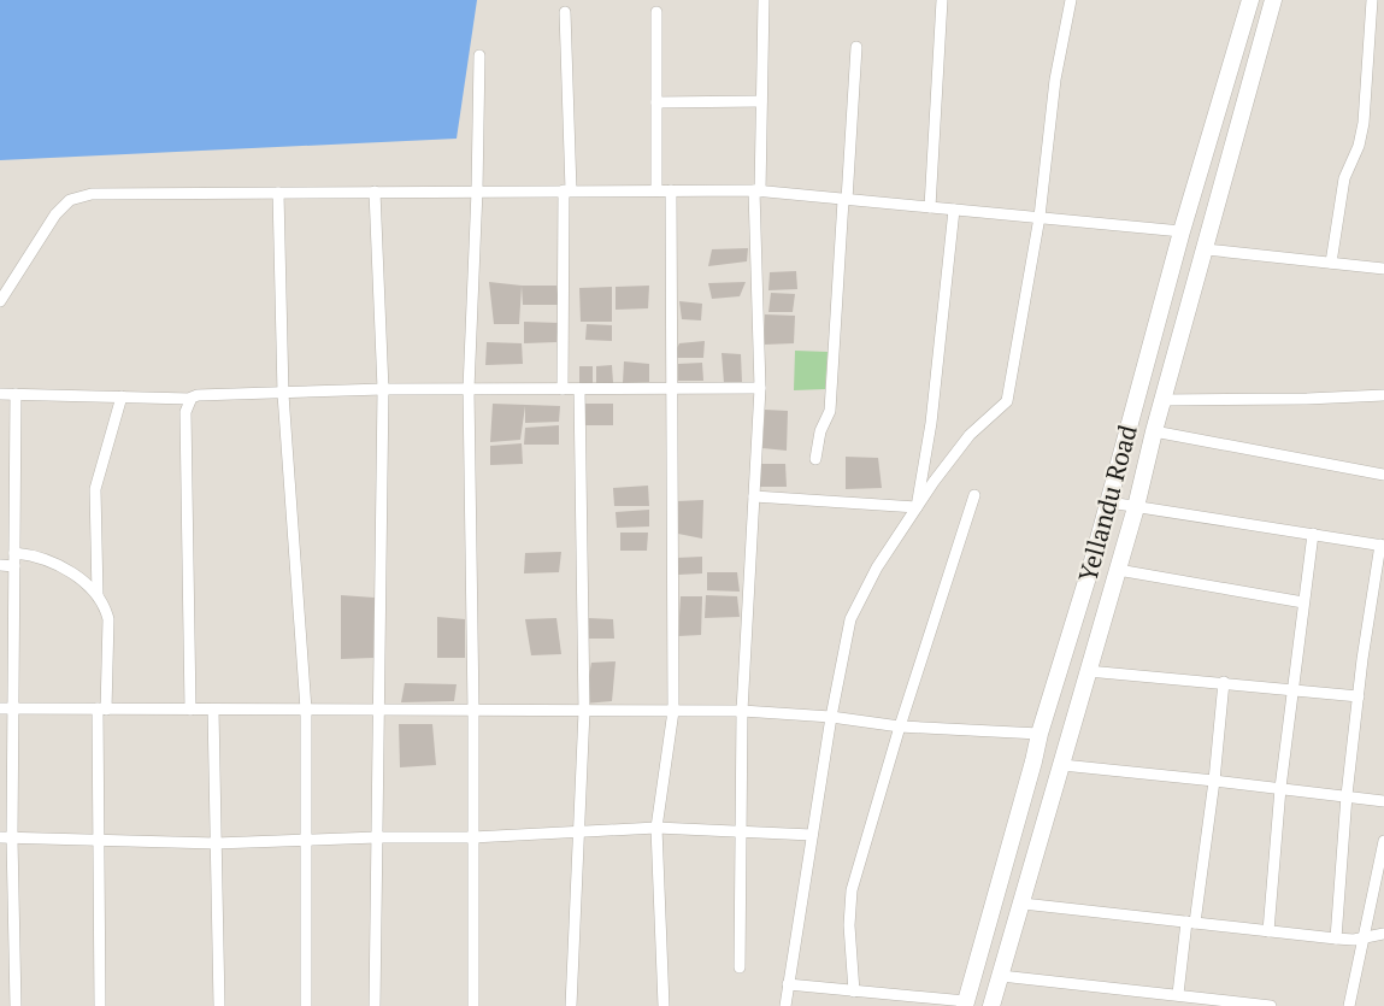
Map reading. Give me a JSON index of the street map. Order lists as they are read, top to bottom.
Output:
{
  "streets": {
    "main road": ["Yellandu Road"]
  }
}
